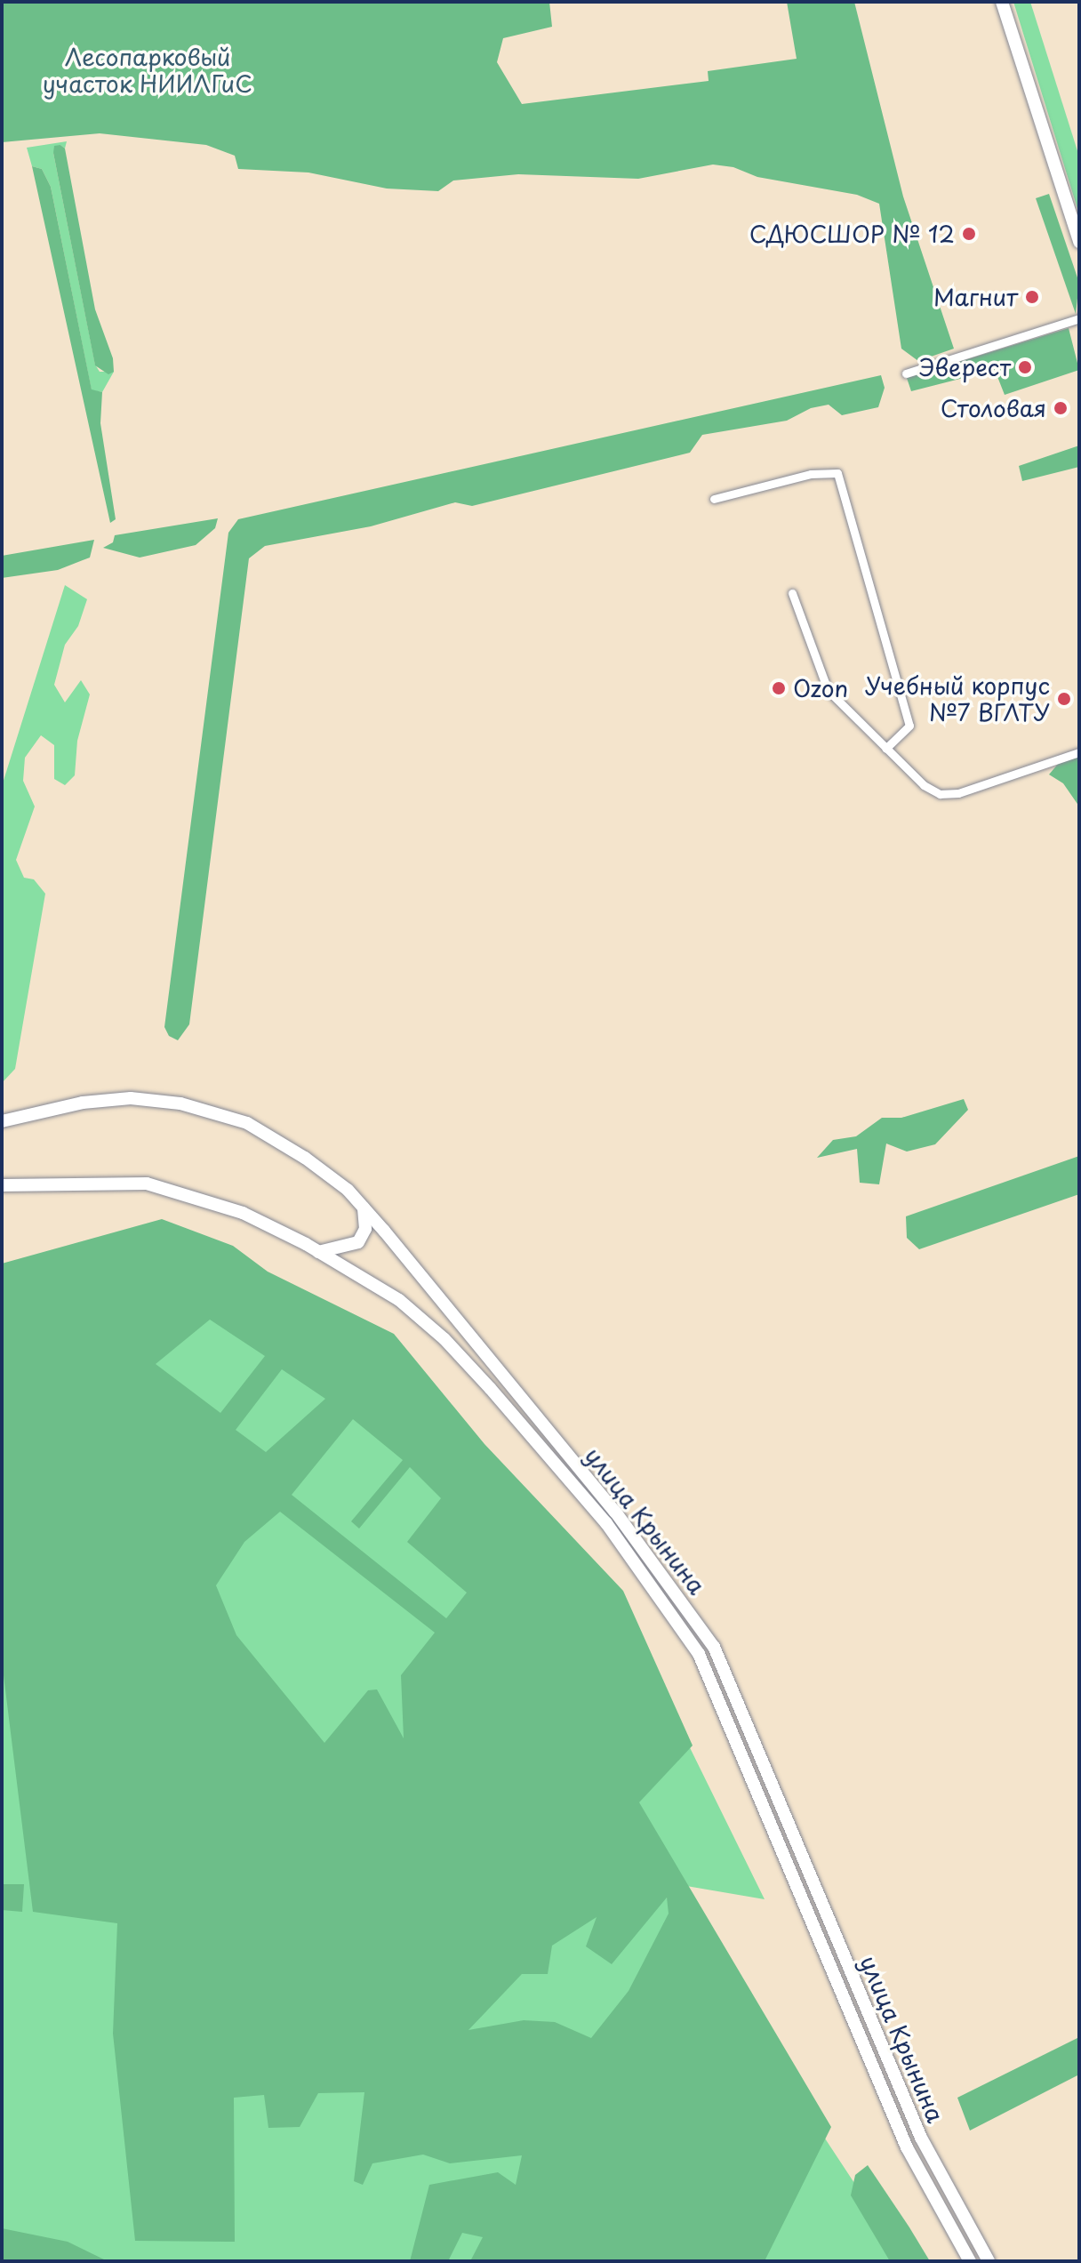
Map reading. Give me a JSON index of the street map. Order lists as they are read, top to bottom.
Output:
{
  "streets": {
    "main road": ["улица Крынина"]
  },
  "parks": ["Лесопарковый участок НИИЛГиС"],
  "places": [
    "СДЮСШОР № 12",
    "Магнит",
    "Эверест",
    "Столовая",
    "Ozon",
    "Учебный корпус №7 ВГЛТУ"
  ]
}
